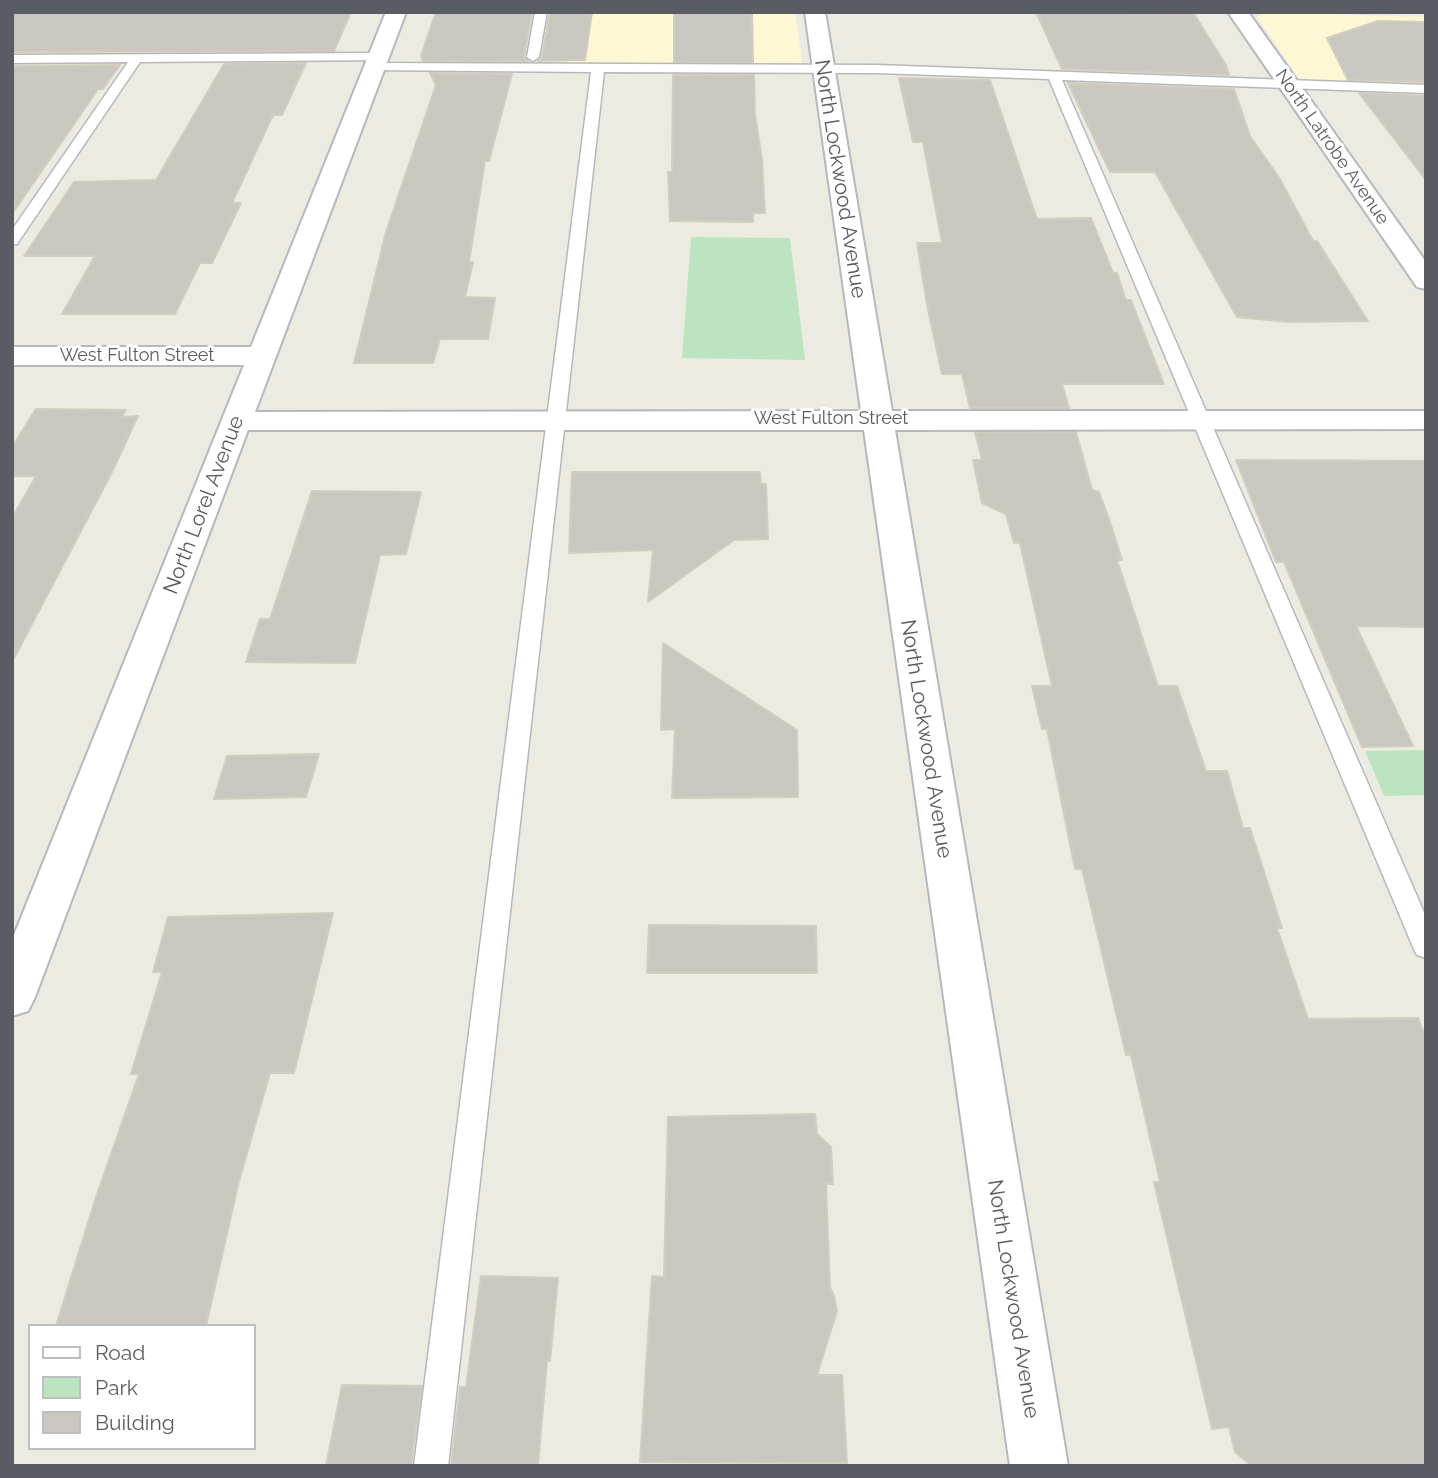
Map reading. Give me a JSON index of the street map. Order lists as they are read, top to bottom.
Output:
{
  "streets": {
    "street": [
      "North Latrobe Avenue",
      "North Lockwood Avenue",
      "West Fulton Street",
      "North Lorel Avenue"
    ]
  },
  "crossings": [
    ["North Lockwood Avenue", "West Fulton Street"],
    ["West Fulton Street", "North Lorel Avenue"]
  ],
  "legend": ["Road", "Park", "Building"]
}
